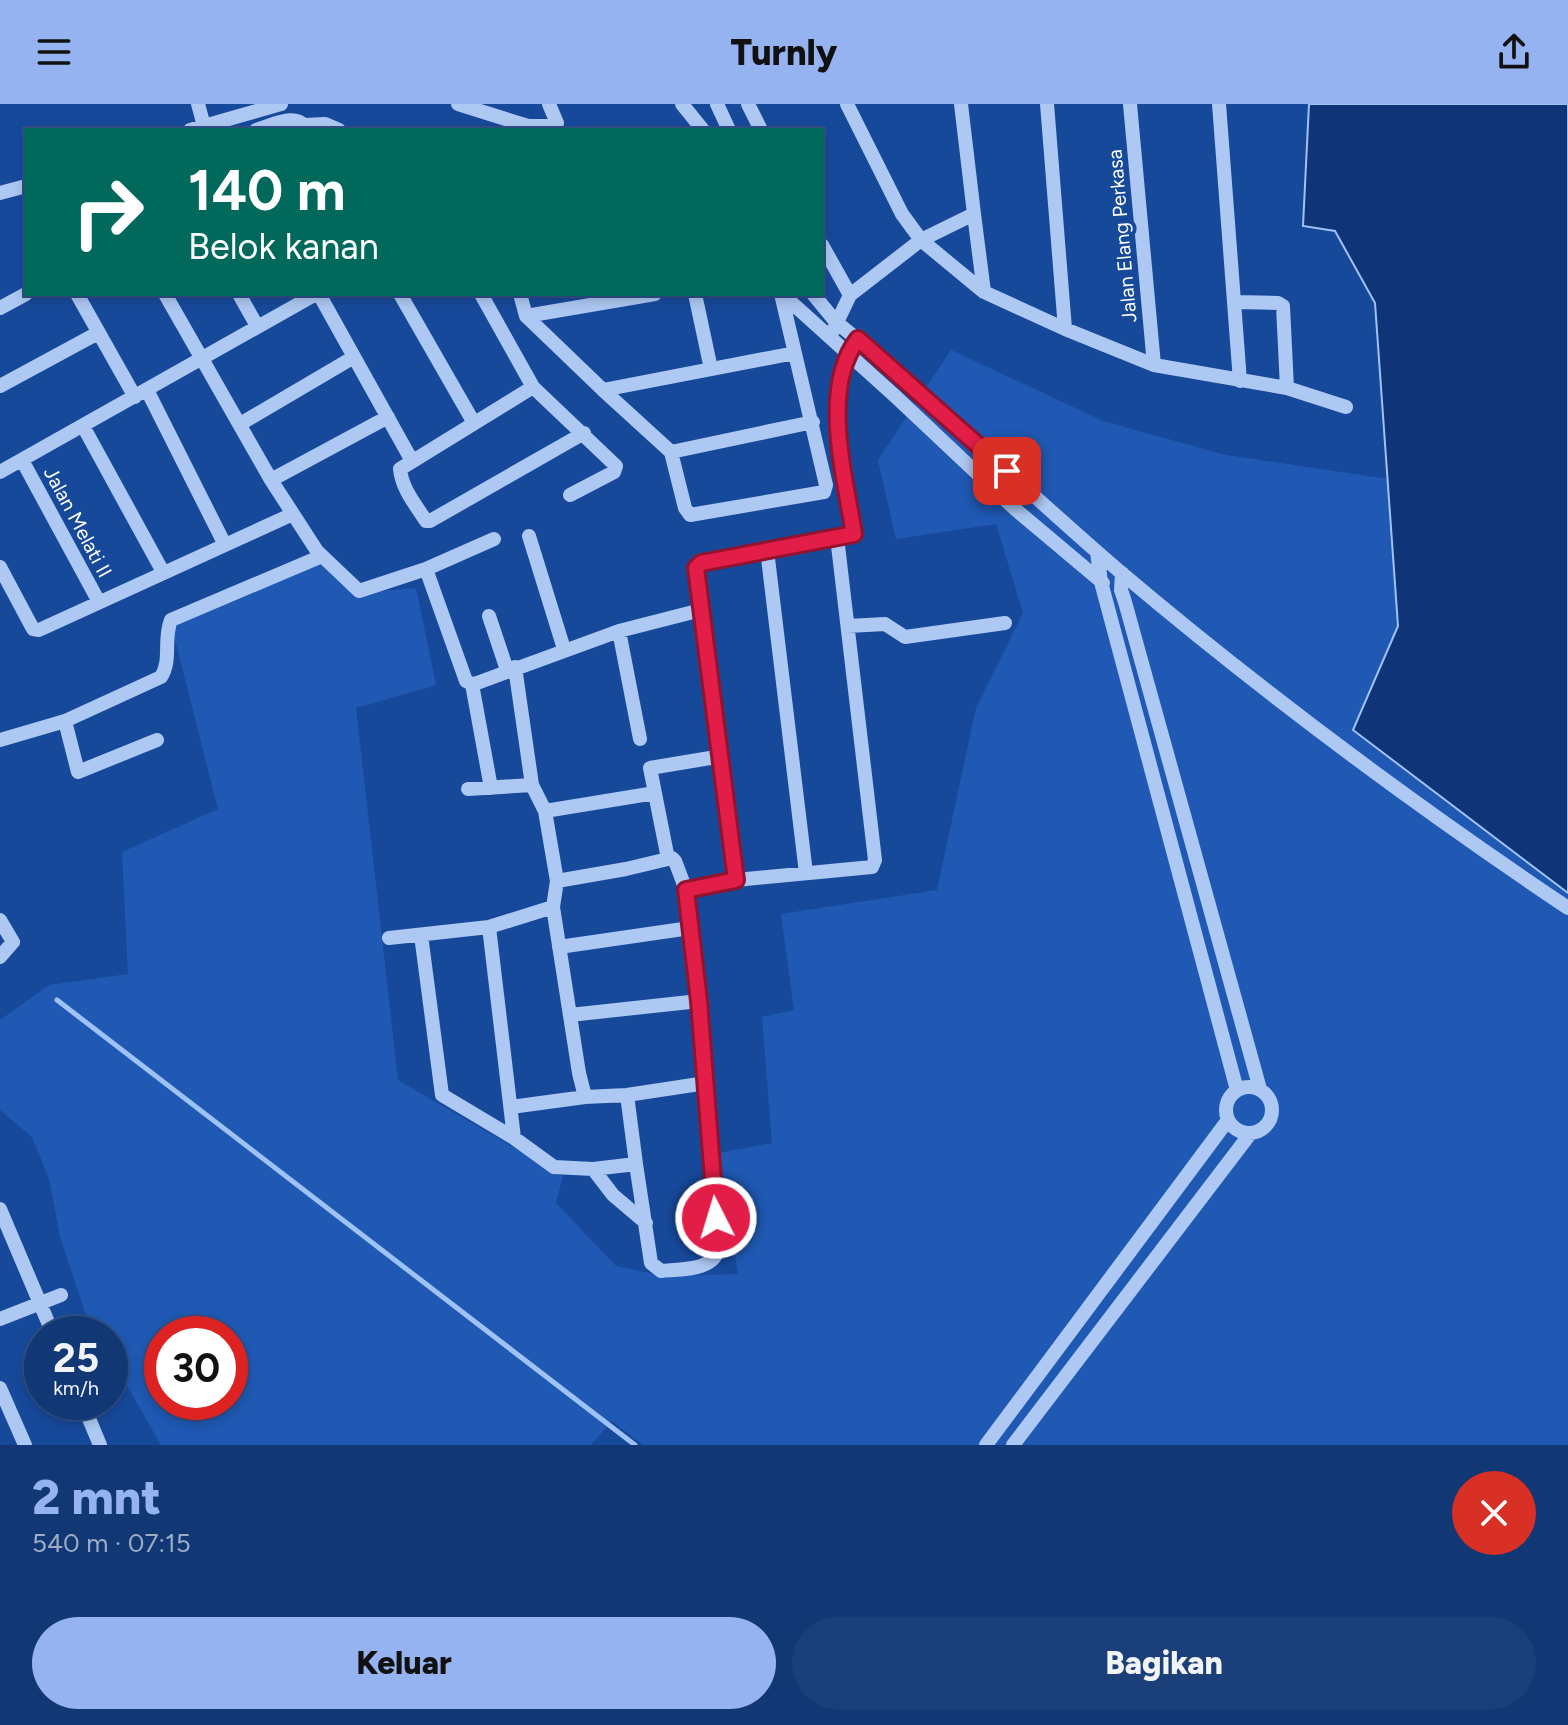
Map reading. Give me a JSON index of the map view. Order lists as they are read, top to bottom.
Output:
{
  "streets": {
    "street": ["Jalan Elang Perkasa", "Jalan Melati II"]
  },
  "page": {
    "header": "Turnly",
    "turn": ["140 m", "Belok kanan"],
    "speed": "25 km/h",
    "limit": "30",
    "heading": ["2 mnt", "540 m · 07:15"],
    "buttons": ["Keluar", "Bagikan"]
  }
}
